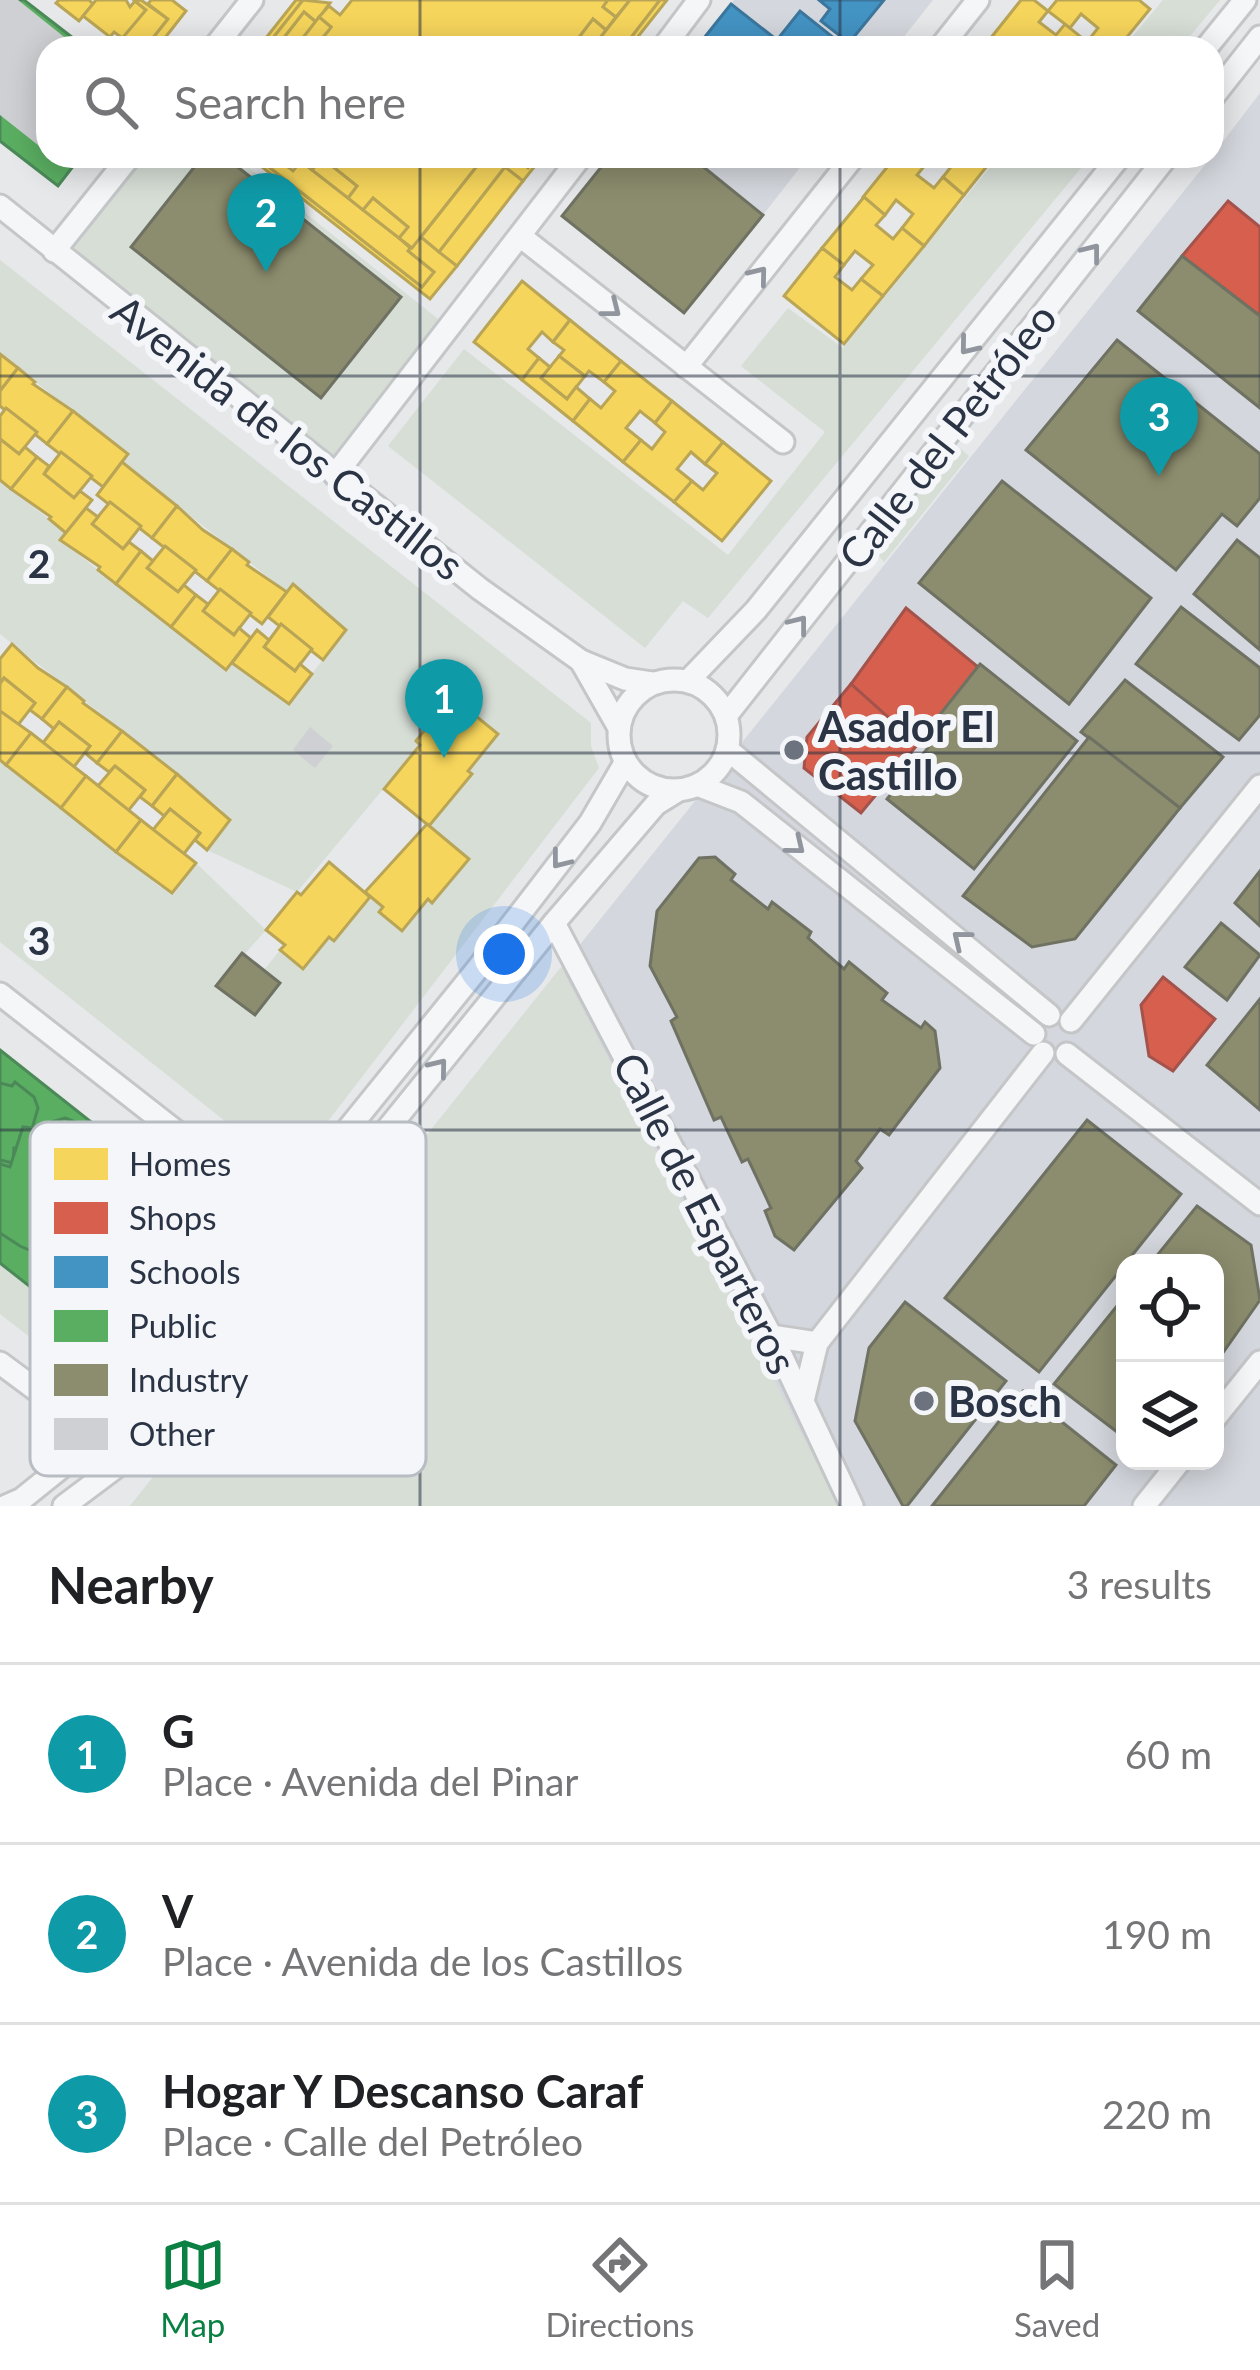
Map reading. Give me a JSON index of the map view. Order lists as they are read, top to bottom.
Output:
{
  "streets": {
    "street": ["Calle del Petróleo", "Avenida de los Castillos", "Calle de Esparteros"]
  },
  "crossings": [
    ["Calle del Petróleo", "Avenida de los Castillos"]
  ],
  "places": ["Asador El Castillo", "Bosch"],
  "legend": [
    "Homes",
    "Shops",
    "Schools",
    "Public",
    "Industry",
    "Other"
  ],
  "page": {
    "search": "Search here",
    "pins": ["2", "3", "1"],
    "heading": ["Nearby", "3 results"],
    "list": [
      {
        "mark": "1",
        "name": "G",
        "note": "Place · Avenida del Pinar",
        "value": "60 m"
      },
      {
        "mark": "2",
        "name": "V",
        "note": "Place · Avenida de los Castillos",
        "value": "190 m"
      },
      {
        "mark": "3",
        "name": "Hogar Y Descanso Caraf",
        "note": "Place · Calle del Petróleo",
        "value": "220 m"
      }
    ],
    "nav": ["Map", "Directions", "Saved"]
  },
  "grid": {
    "rows": ["2", "3"]
  }
}
